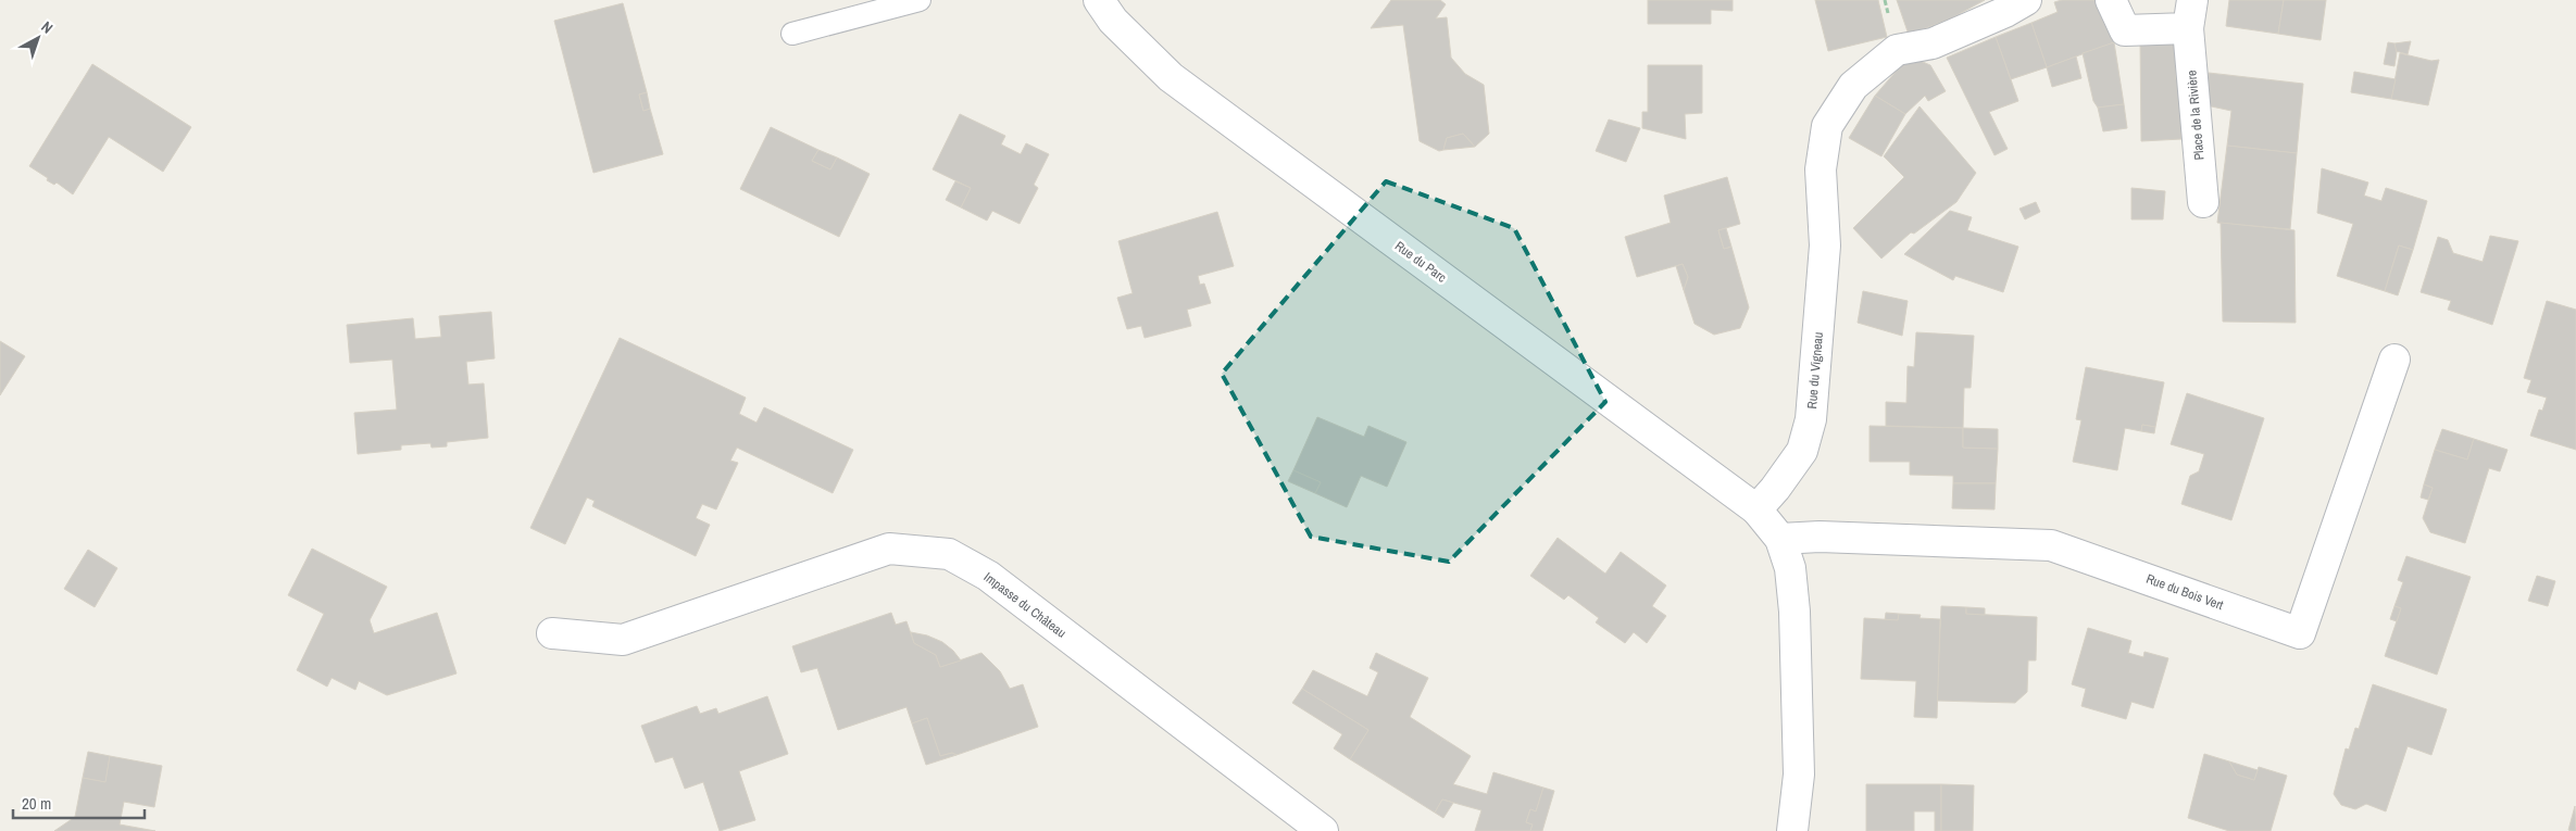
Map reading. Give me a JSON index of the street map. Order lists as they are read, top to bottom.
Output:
{
  "streets": {
    "street": [
      "Place de la Rivière",
      "Rue du Parc",
      "Rue du Vigneau",
      "Rue du Bois Vert",
      "Impasse du Château"
    ]
  },
  "crossings": [
    ["Rue du Parc", "Rue du Vigneau"]
  ],
  "scale_bar": "20 m",
  "north": "top right"
}
